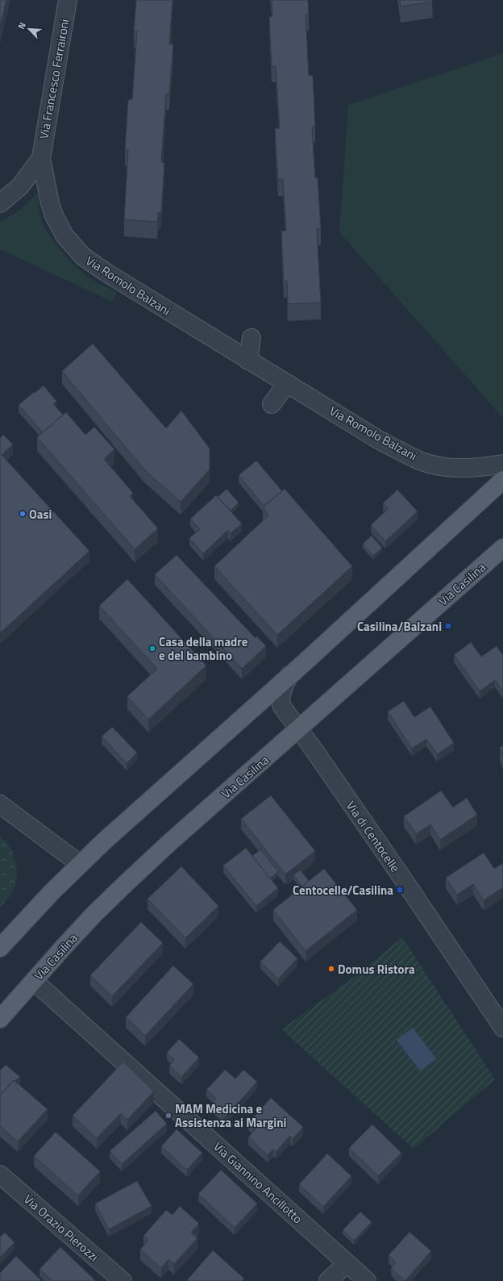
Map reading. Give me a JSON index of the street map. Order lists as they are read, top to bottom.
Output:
{
  "streets": {
    "main road": ["Via Casilina"],
    "street": [
      "Via Francesco Ferraironi",
      "Via Romolo Balzani",
      "Via di Centocelle",
      "Via Giannino Ancillotto",
      "Via Orazio Pierozzi"
    ]
  },
  "crossings": [
    ["Via Francesco Ferraironi", "Via Romolo Balzani"],
    ["Via Casilina", "Via di Centocelle"],
    ["Via Casilina", "Via Giannino Ancillotto"]
  ],
  "places": {
    "other": [
      "Oasi",
      "Casa della madre e del bambino",
      "Domus Ristora",
      "MAM Medicina e Assistenza ai Margini"
    ],
    "transit": ["Casilina/Balzani", "Centocelle/Casilina"]
  },
  "north": "top left"
}
